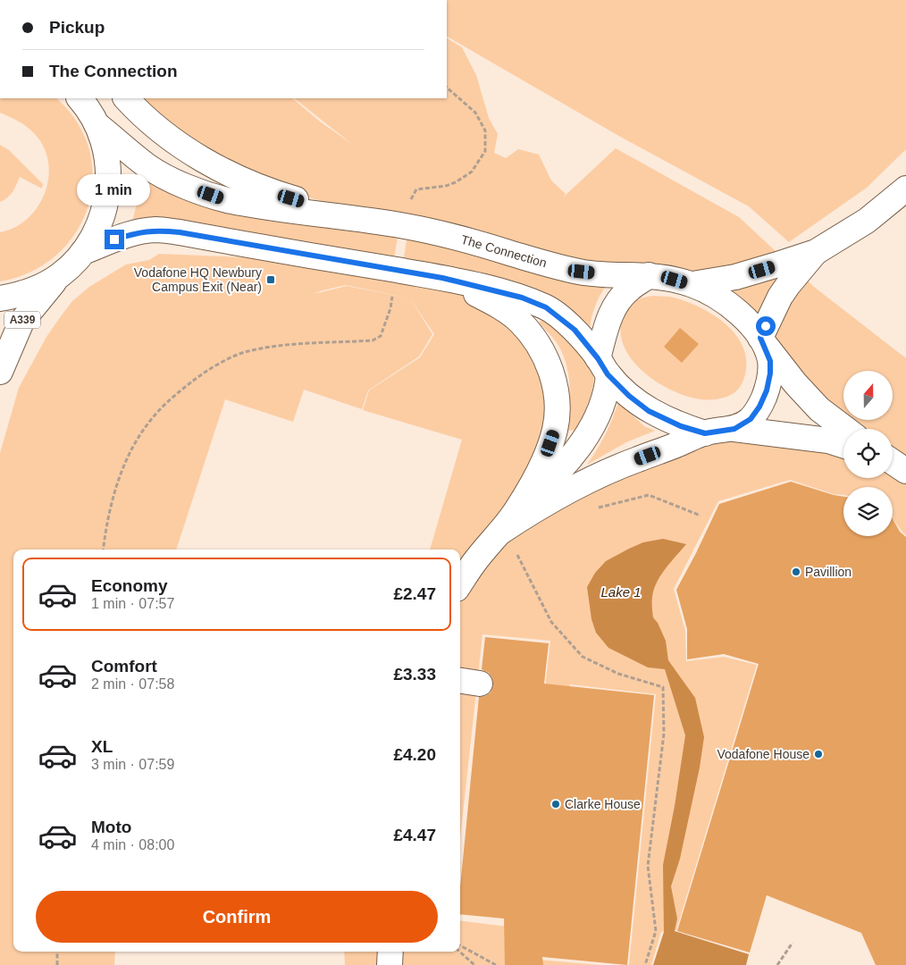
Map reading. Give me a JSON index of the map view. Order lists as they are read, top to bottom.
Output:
{
  "streets": {
    "main road": ["The Connection", "A339"]
  },
  "water": ["Lake 1"],
  "places": {
    "transit": ["Vodafone HQ Newbury Campus Exit (Near)"],
    "other": ["Pavillion", "Vodafone House", "Clarke House"]
  },
  "north": "top",
  "page": {
    "banner": ["Pickup", "The Connection"],
    "bubble": "1 min",
    "list": [
      {
        "name": "Economy",
        "note": "1 min · 07:57",
        "value": "£2.47"
      },
      {
        "name": "Comfort",
        "note": "2 min · 07:58",
        "value": "£3.33"
      },
      {
        "name": "XL",
        "note": "3 min · 07:59",
        "value": "£4.20"
      },
      {
        "name": "Moto",
        "note": "4 min · 08:00",
        "value": "£4.47"
      }
    ],
    "buttons": "Confirm"
  }
}
